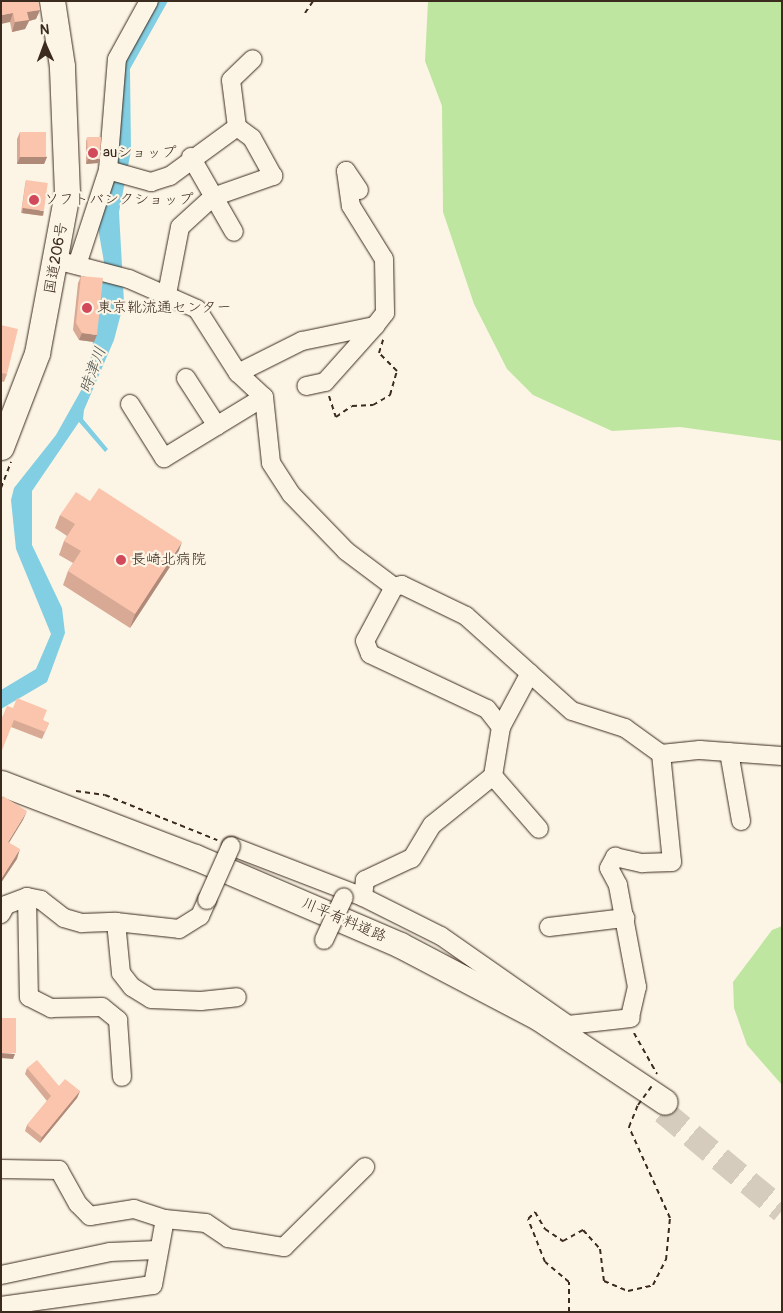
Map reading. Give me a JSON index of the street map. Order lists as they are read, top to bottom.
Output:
{
  "streets": {
    "highway": ["国道206号", "川平有料道路"]
  },
  "water": ["時津川"],
  "places": [
    "auショップ",
    "ソフトバンクショップ",
    "東京靴流通センター",
    "長崎北病院"
  ],
  "north": "top"
}
